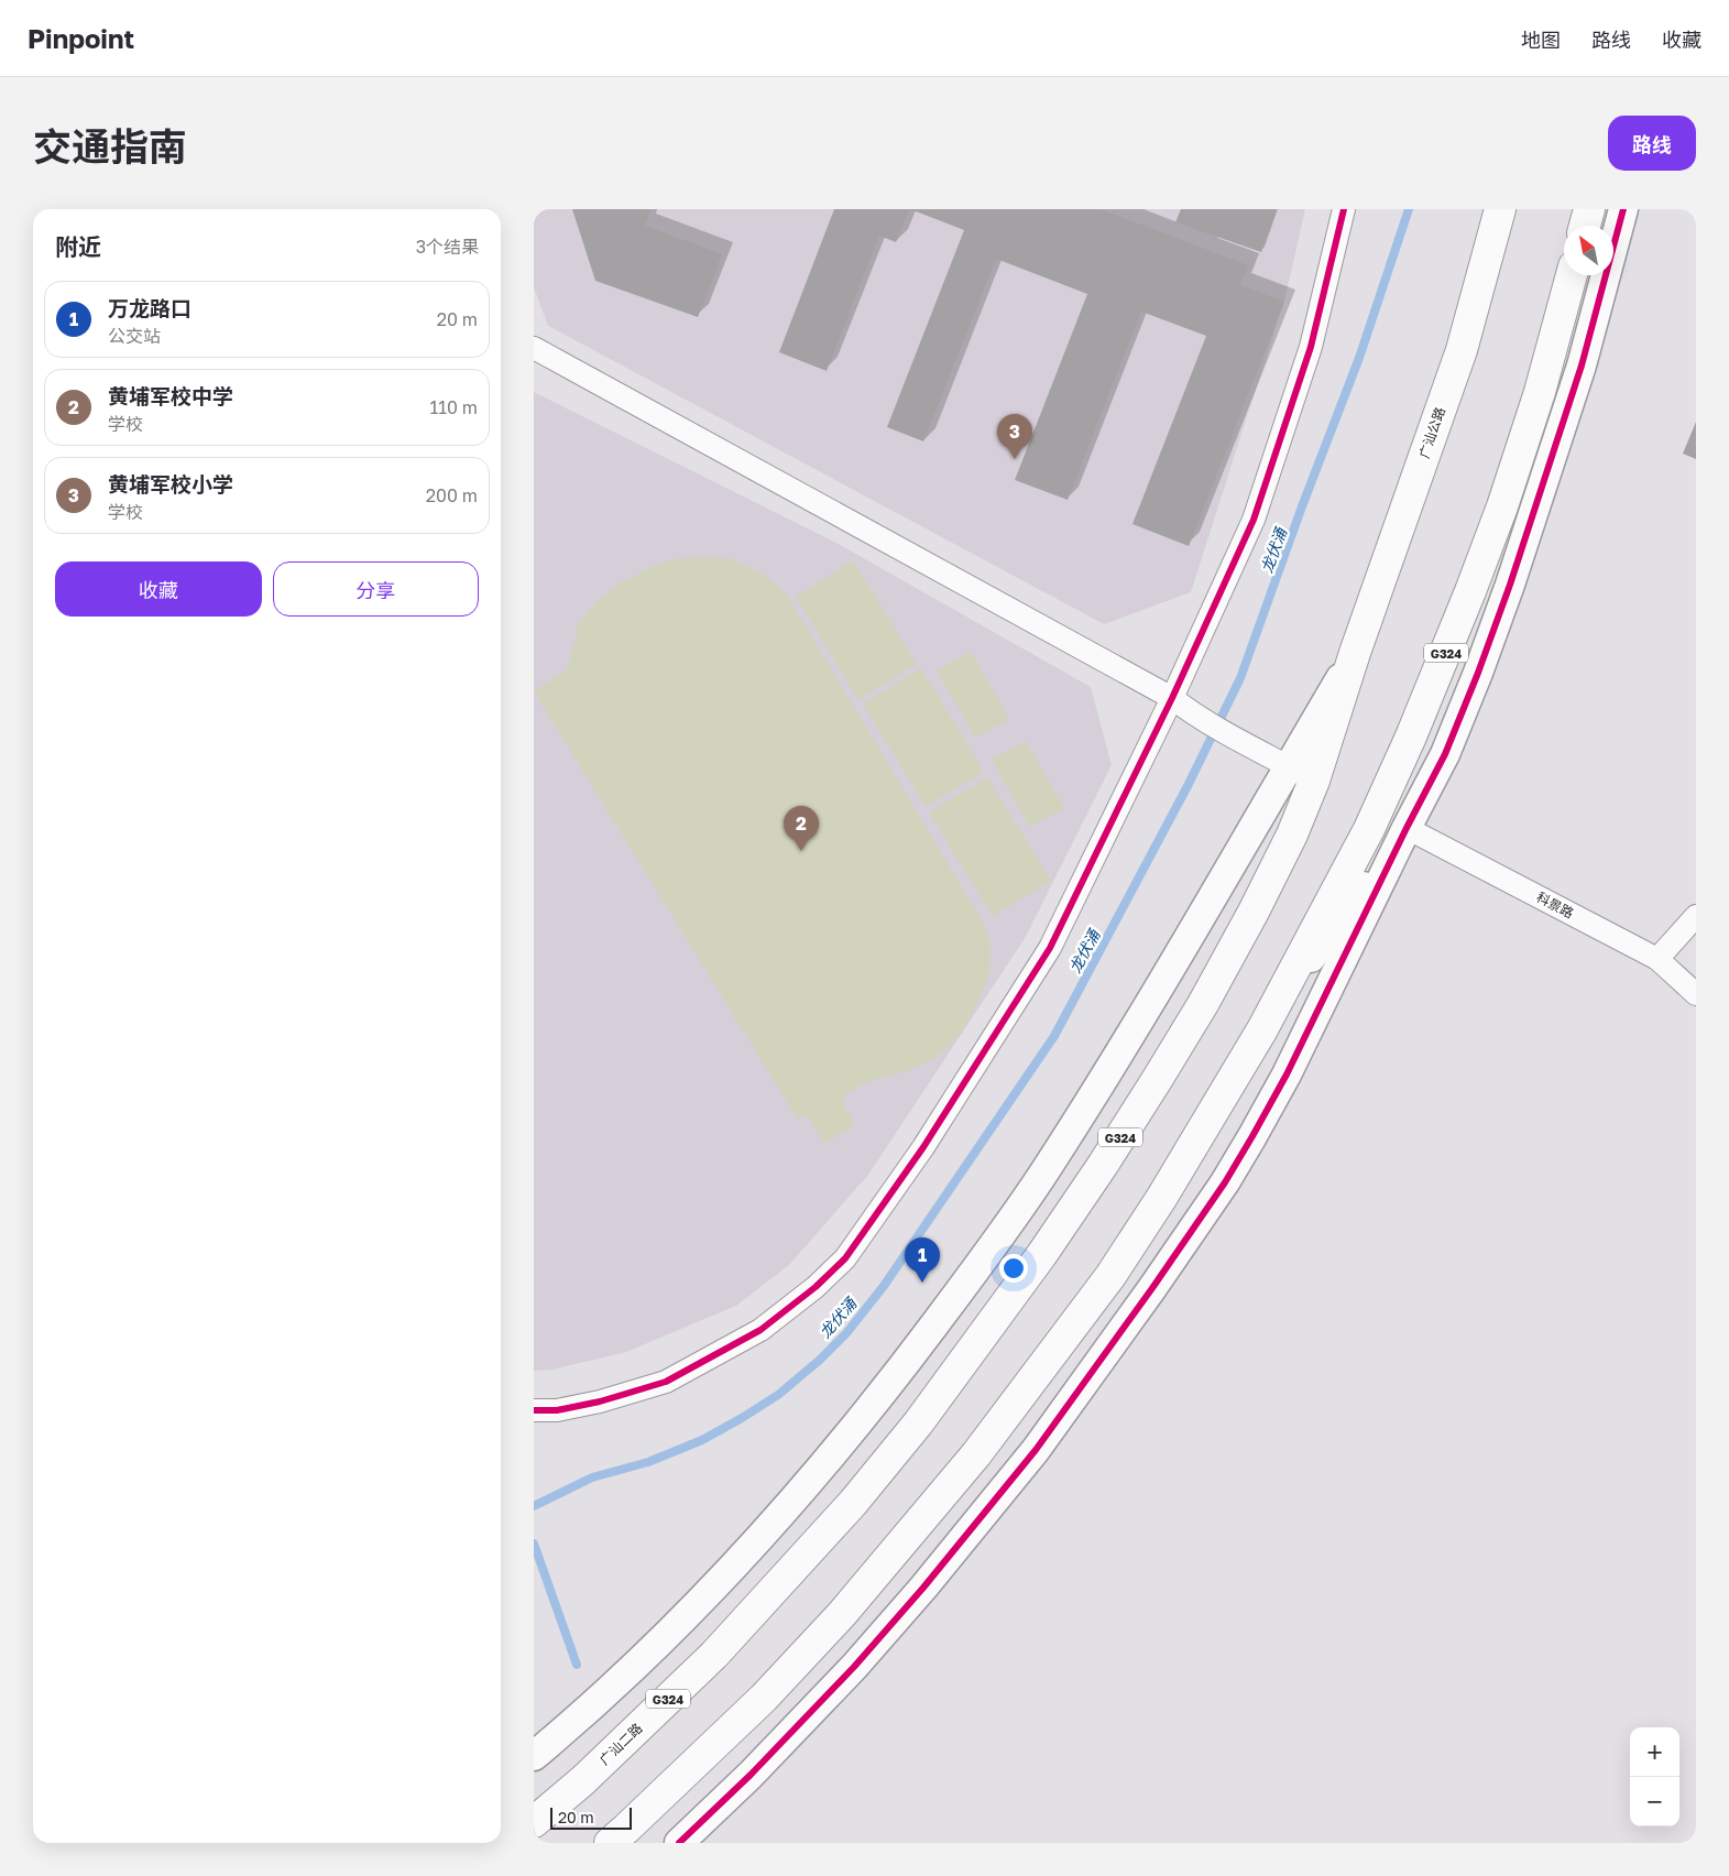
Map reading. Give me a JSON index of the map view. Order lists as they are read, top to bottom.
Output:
{
  "streets": {
    "highway": ["广汕公路", "G324", "广汕二路"],
    "street": ["科景路"]
  },
  "crossings": [
    ["广汕公路", "广汕二路"]
  ],
  "water": ["龙伏涌"],
  "scale_bar": "20 m",
  "north": "top left",
  "page": {
    "header": "Pinpoint",
    "nav": ["地图", "路线", "收藏"],
    "title": "交通指南",
    "buttons": [
      "路线",
      ["收藏", "分享"]
    ],
    "heading": ["附近", "3个结果"],
    "list": [
      {
        "mark": "1",
        "name": "万龙路口",
        "note": "公交站",
        "value": "20 m"
      },
      {
        "mark": "2",
        "name": "黄埔军校中学",
        "note": "学校",
        "value": "110 m"
      },
      {
        "mark": "3",
        "name": "黄埔军校小学",
        "note": "学校",
        "value": "200 m"
      }
    ],
    "pins": ["3", "2", "1"],
    "map_buttons": ["+", "−"],
    "scale": "20 m"
  }
}
